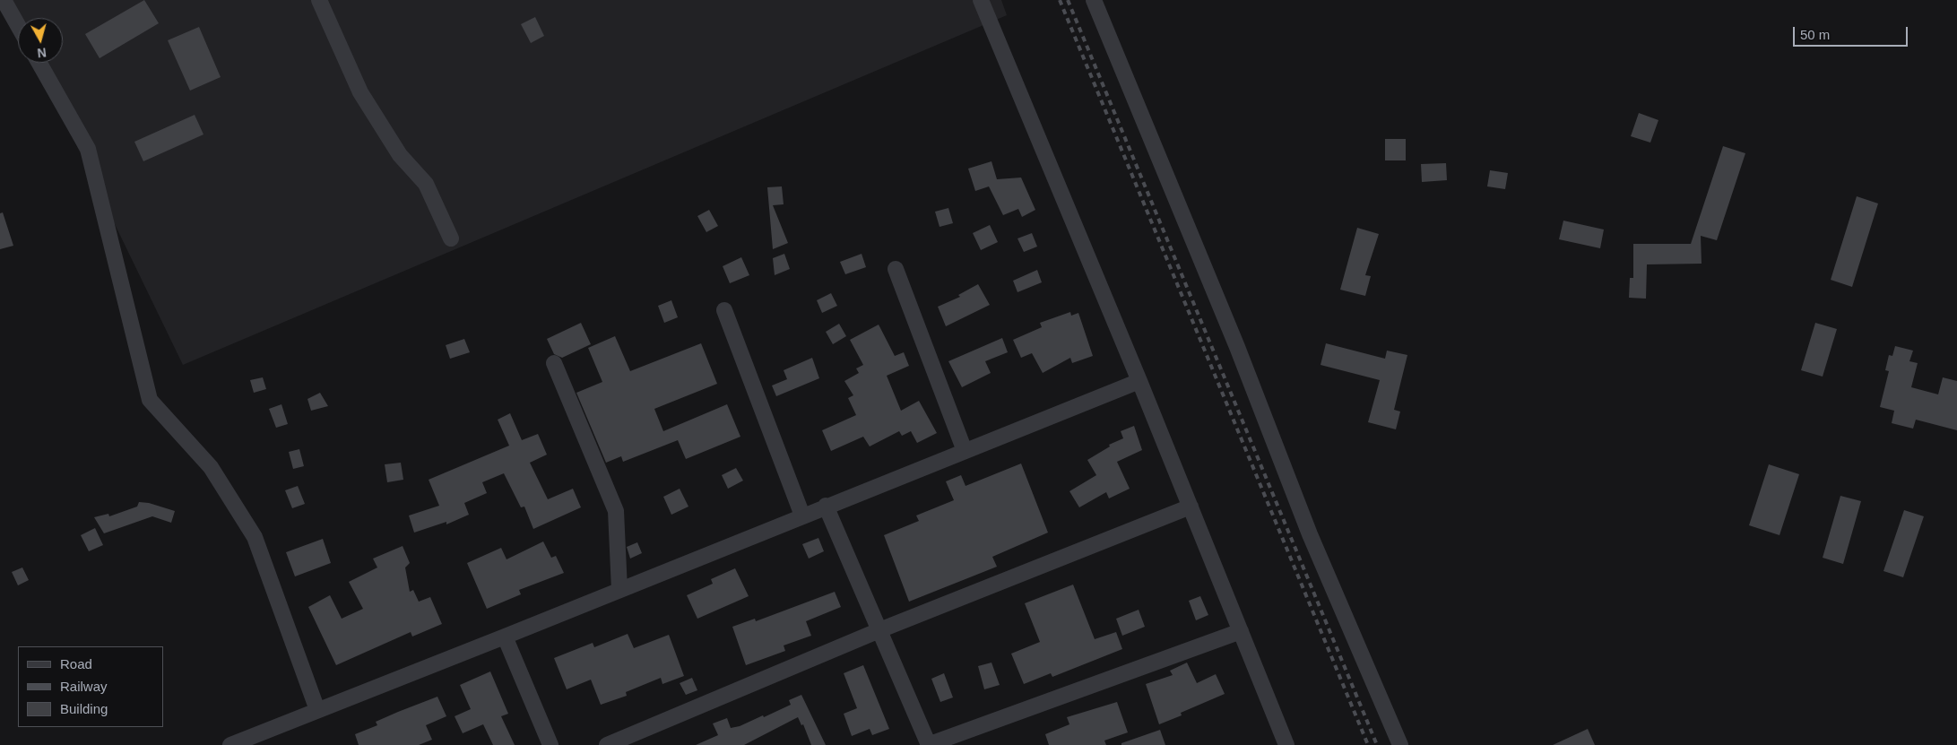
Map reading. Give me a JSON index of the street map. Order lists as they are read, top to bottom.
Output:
{
  "legend": ["Road", "Railway", "Building"],
  "scale_bar": "50 m",
  "north": "bottom"
}
